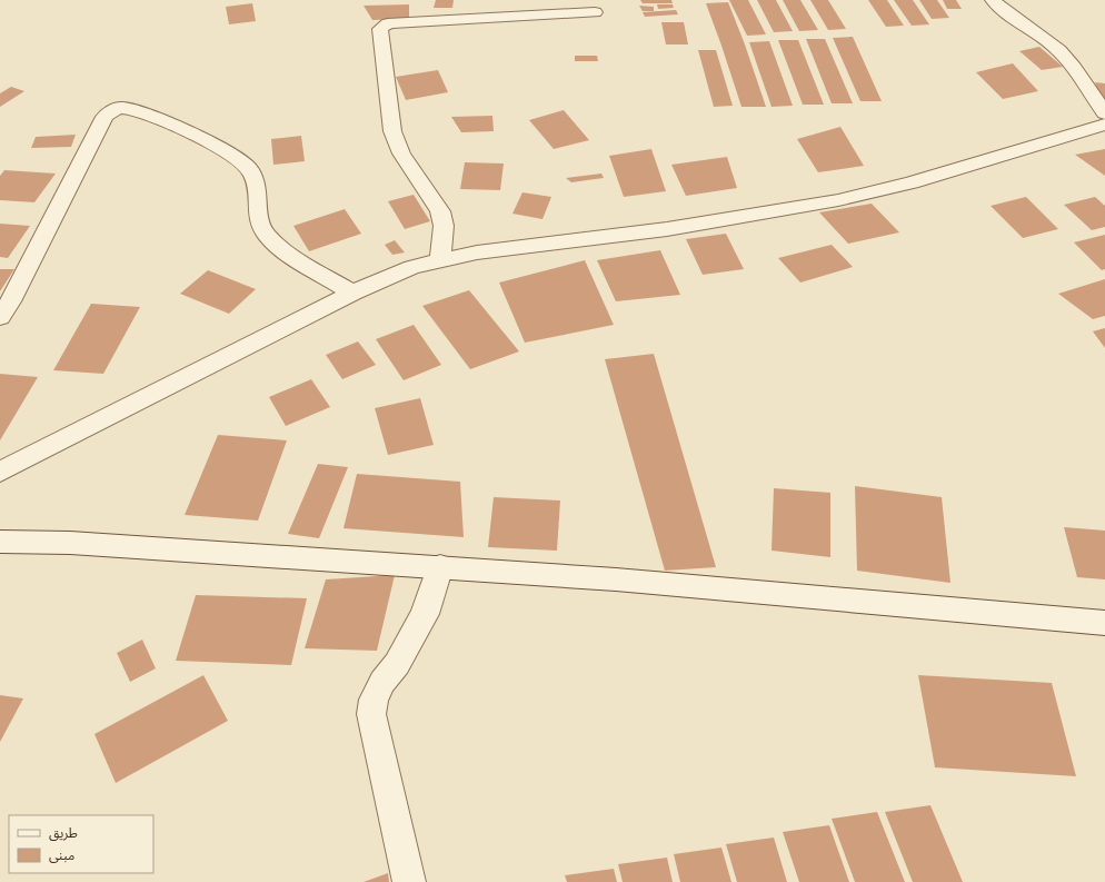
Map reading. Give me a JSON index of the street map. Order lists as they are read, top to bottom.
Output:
{
  "legend": ["طريق", "مبنى"]
}
